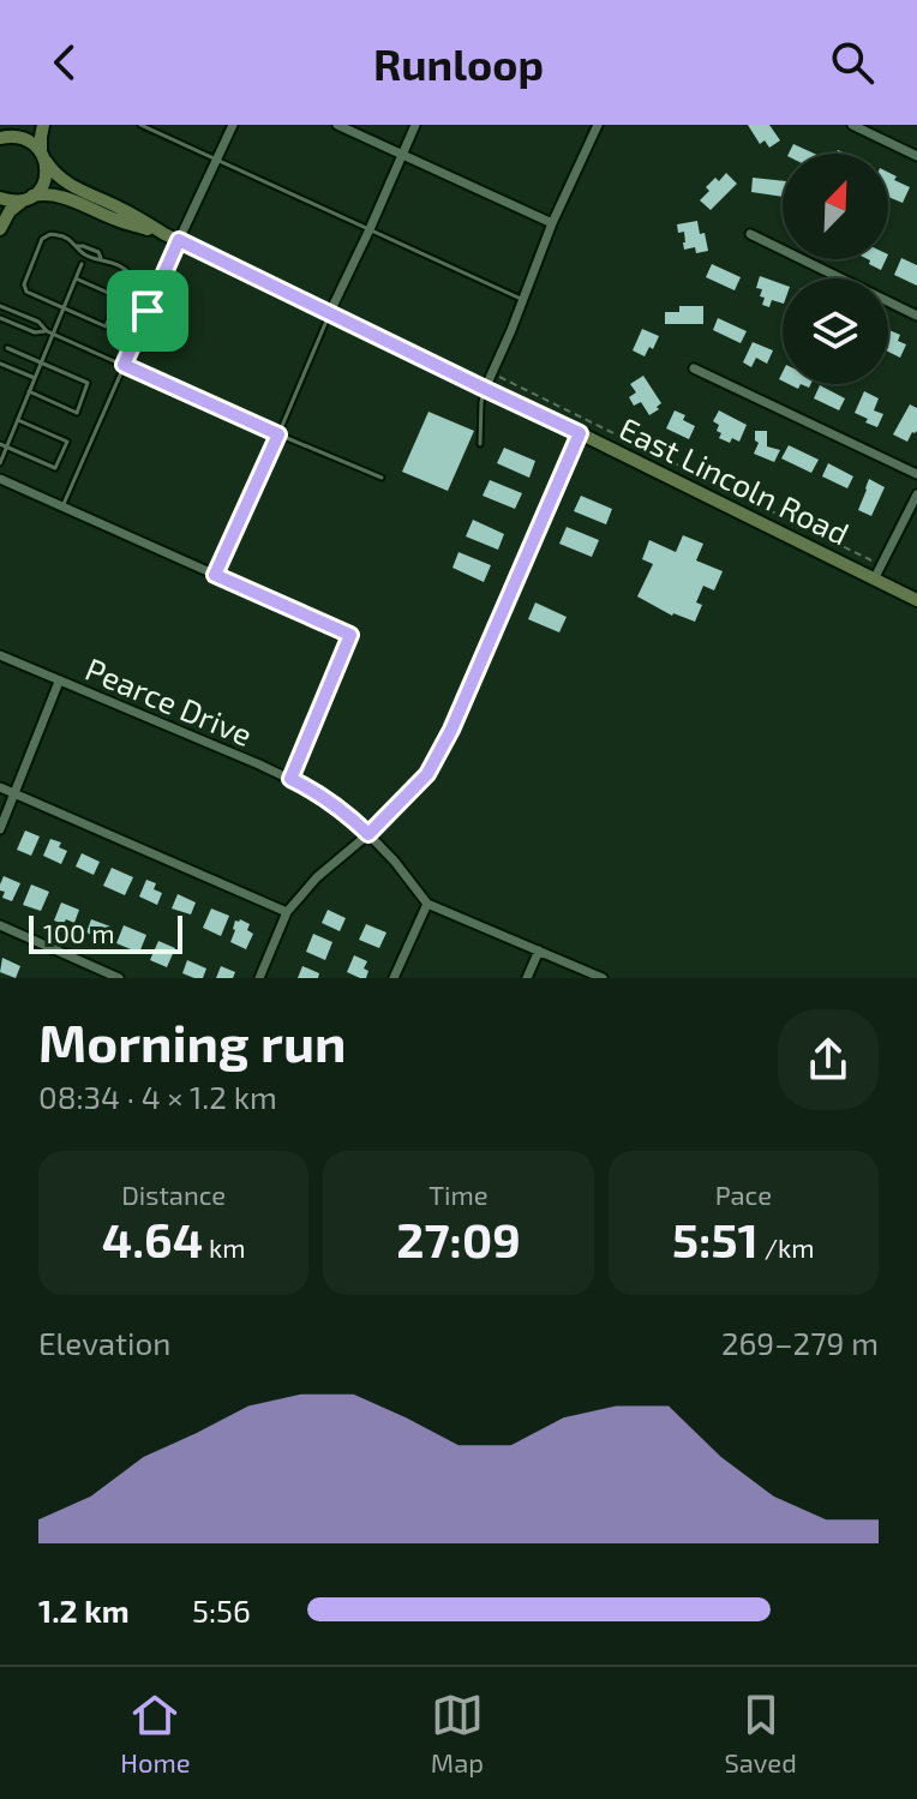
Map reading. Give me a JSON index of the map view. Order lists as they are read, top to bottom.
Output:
{
  "streets": {
    "main road": ["East Lincoln Road"],
    "street": ["Pearce Drive"]
  },
  "scale_bar": "100 m",
  "north": "top right",
  "page": {
    "header": "Runloop",
    "scale": "100 m",
    "heading": ["Morning run", "08:34 · 4 × 1.2 km"],
    "stats": [
      ["Distance", "4.64 km"],
      ["Time", "27:09"],
      ["Pace", "5:51 /km"]
    ],
    "chart": ["Elevation", "269–279 m"],
    "list": [
      {
        "name": "1.2 km",
        "note": "5:56"
      }
    ],
    "tabs": ["Home", "Map", "Saved"]
  }
}
